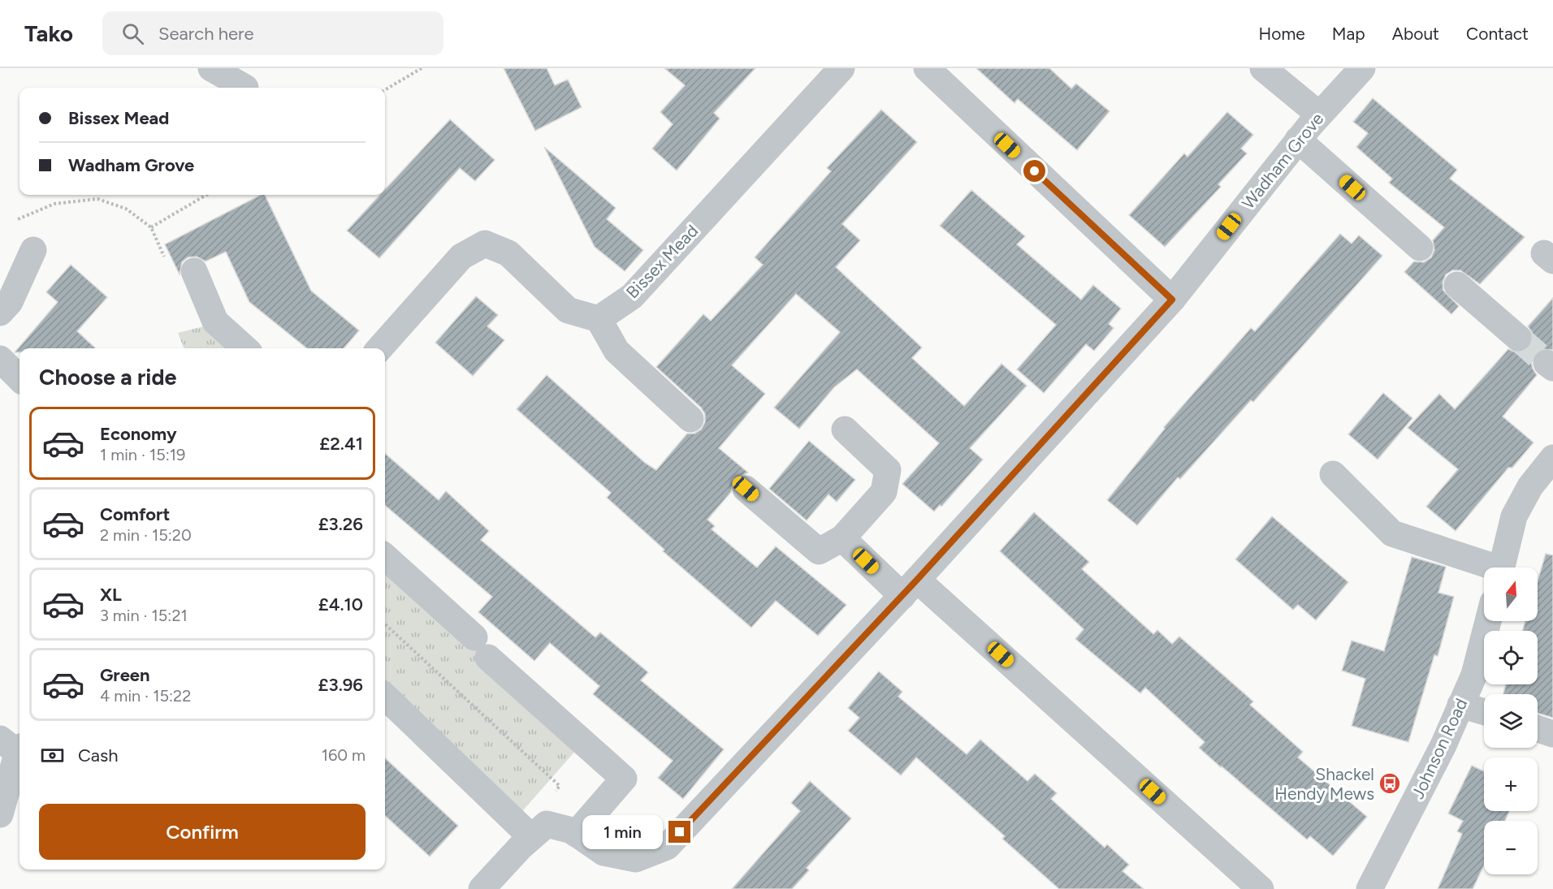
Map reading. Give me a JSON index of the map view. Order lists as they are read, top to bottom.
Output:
{
  "streets": {
    "street": ["Wadham Grove", "Bissex Mead", "Johnson Road"]
  },
  "places": {
    "bus stop": ["Shackel Hendy Mews"]
  },
  "north": "top",
  "page": {
    "header": "Tako",
    "search": "Search here",
    "nav": [
      "Home",
      "Map",
      "About",
      "Contact"
    ],
    "banner": ["Bissex Mead", "Wadham Grove"],
    "heading": "Choose a ride",
    "list": [
      {
        "name": "Economy",
        "note": "1 min · 15:19",
        "value": "£2.41"
      },
      {
        "name": "Comfort",
        "note": "2 min · 15:20",
        "value": "£3.26"
      },
      {
        "name": "XL",
        "note": "3 min · 15:21",
        "value": "£4.10"
      },
      {
        "name": "Green",
        "note": "4 min · 15:22",
        "value": "£3.96"
      }
    ],
    "map_buttons": ["+", "−"],
    "pay": ["Cash", "160 m"],
    "buttons": "Confirm",
    "bubble": "1 min"
  }
}
